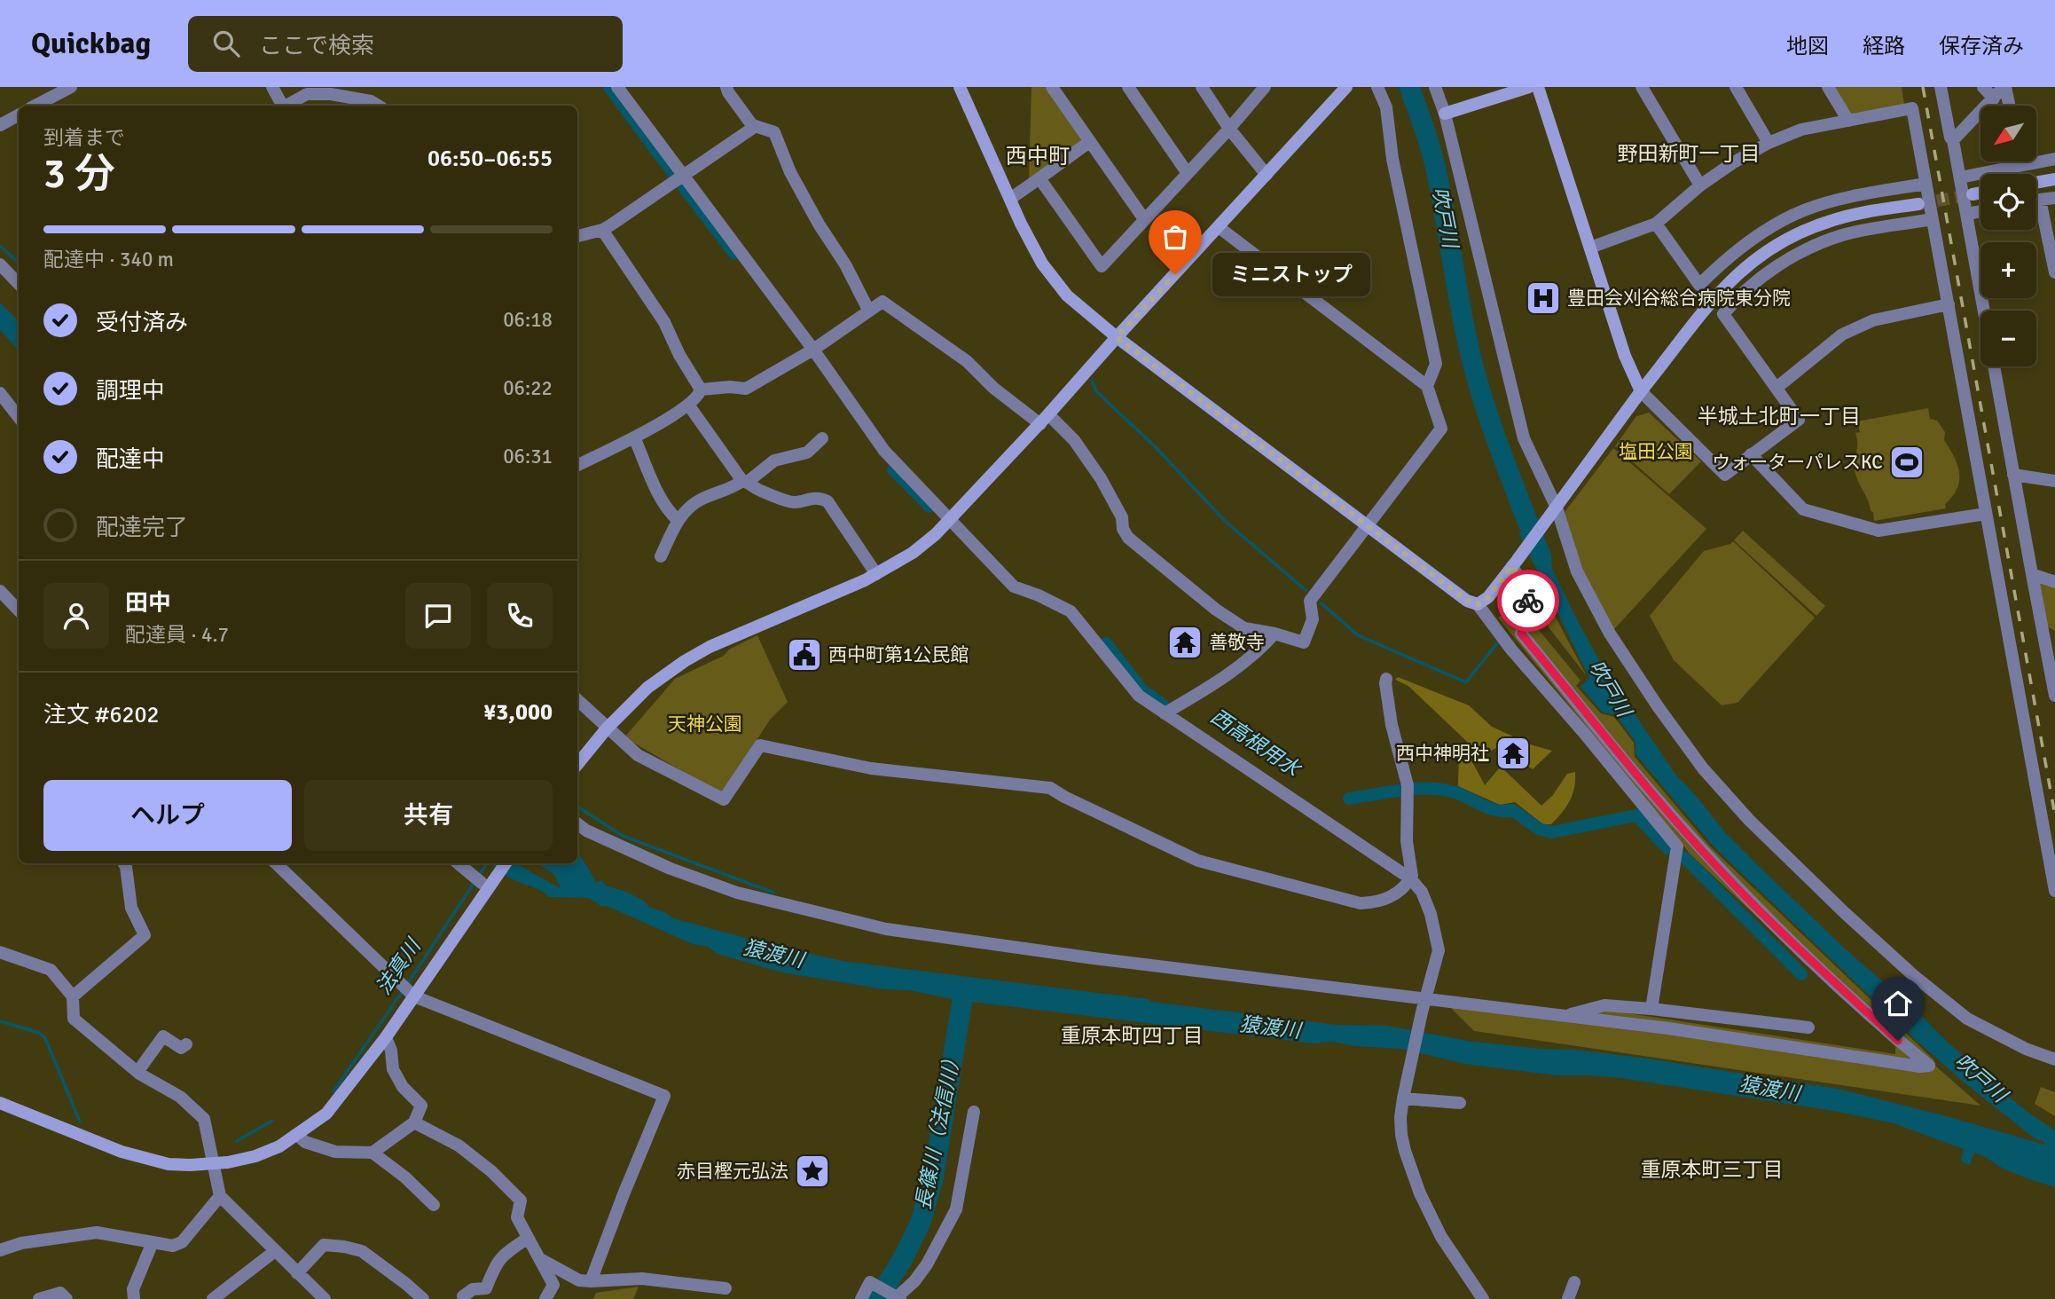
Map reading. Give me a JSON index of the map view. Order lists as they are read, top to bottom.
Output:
{
  "districts": [
    "野田新町一丁目",
    "西中町",
    "半城土北町一丁目",
    "重原本町四丁目",
    "重原本町三丁目"
  ],
  "water": [
    "吹戸川",
    "西高根用水",
    "猿渡川",
    "法真川",
    "長篠川（法信川）"
  ],
  "parks": ["塩田公園", "天神公園"],
  "places": {
    "other": ["ミニストップ"],
    "hospital": ["豊田会刈谷総合病院東分院"],
    "sports": ["ウォーターパレスKC"],
    "temple": ["善敬寺", "西中神明社"],
    "public building": ["西中町第1公民館"],
    "place": ["赤目樫元弘法"]
  },
  "north": "bottom left",
  "page": {
    "header": "Quickbag",
    "search": "ここで検索",
    "nav": ["地図", "経路", "保存済み"],
    "map_buttons": ["+", "−"],
    "heading": ["3 分", "到着まで", "06:50–06:55"],
    "panel": [
      "田中",
      "配達員 · 4.7",
      "注文 #6202",
      "¥3,000"
    ],
    "bar": "配達中 · 340 m",
    "bubble": "ミニストップ",
    "list": [
      ["受付済み", "06:18"],
      ["調理中", "06:22"],
      ["配達中", "06:31"],
      "配達完了"
    ],
    "buttons": ["ヘルプ", "共有"]
  }
}
